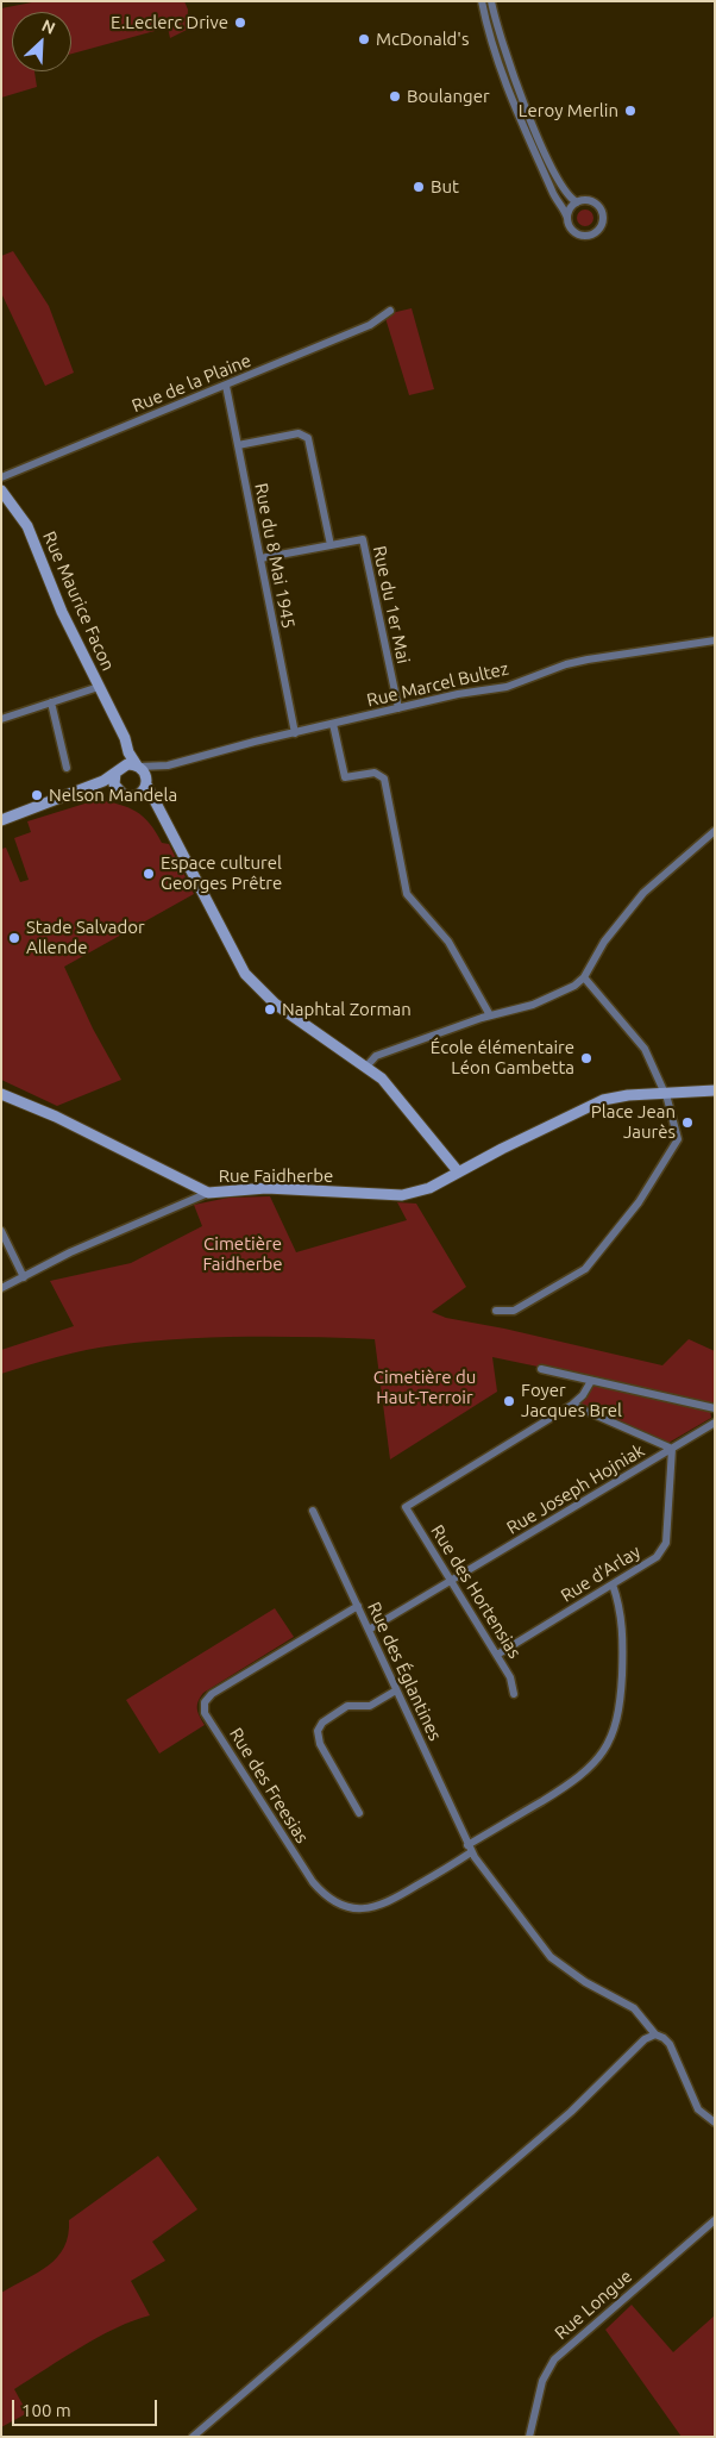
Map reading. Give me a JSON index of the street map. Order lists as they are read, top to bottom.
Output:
{
  "streets": {
    "street": [
      "Rue de la Plaine",
      "Rue du 8 Mai 1945",
      "Rue Maurice Facon",
      "Rue du 1er Mai",
      "Rue Marcel Bultez",
      "Rue Faidherbe",
      "Rue Joseph Hojniak",
      "Rue d'Arlay",
      "Rue des Hortensias",
      "Rue des Églantines",
      "Rue des Freesias",
      "Rue Longue"
    ]
  },
  "crossings": [
    ["Rue de la Plaine", "Rue du 8 Mai 1945"],
    ["Rue du 8 Mai 1945", "Rue du 1er Mai"],
    ["Rue du 8 Mai 1945", "Rue Marcel Bultez"],
    ["Rue Maurice Facon", "Rue Marcel Bultez"],
    ["Rue du 1er Mai", "Rue Marcel Bultez"],
    ["Rue Joseph Hojniak", "Rue d'Arlay"],
    ["Rue Joseph Hojniak", "Rue des Hortensias"],
    ["Rue Joseph Hojniak", "Rue des Églantines"],
    ["Rue d'Arlay", "Rue des Hortensias"],
    ["Rue d'Arlay", "Rue des Freesias"],
    ["Rue des Églantines", "Rue des Freesias"]
  ],
  "parks": ["Cimetière Faidherbe", "Cimetière du Haut-Terroir"],
  "places": [
    "E.Leclerc Drive",
    "McDonald's",
    "Boulanger",
    "Leroy Merlin",
    "But",
    "Nelson Mandela",
    "Espace culturel Georges Prêtre",
    "Stade Salvador Allende",
    "Naphtal Zorman",
    "École élémentaire Léon Gambetta",
    "Place Jean Jaurès",
    "Foyer Jacques Brel"
  ],
  "scale_bar": "100 m",
  "north": "top right"
}
